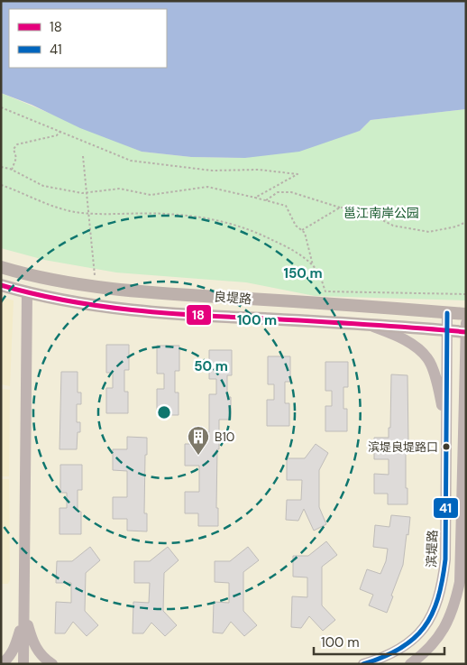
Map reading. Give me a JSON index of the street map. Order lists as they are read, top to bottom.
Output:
{
  "streets": {
    "main road": ["良堤路"],
    "street": ["滨堤路"]
  },
  "crossings": [
    ["良堤路", "滨堤路"]
  ],
  "parks": ["邕江南岸公园"],
  "places": {
    "other": ["滨堤良堤路口"],
    "building": ["B10"]
  },
  "lines": ["transit line 18", "transit line 41"],
  "legend": ["18", "41"],
  "scale_bar": "100 m",
  "rings": ["150 m", "100 m", "50 m"]
}
